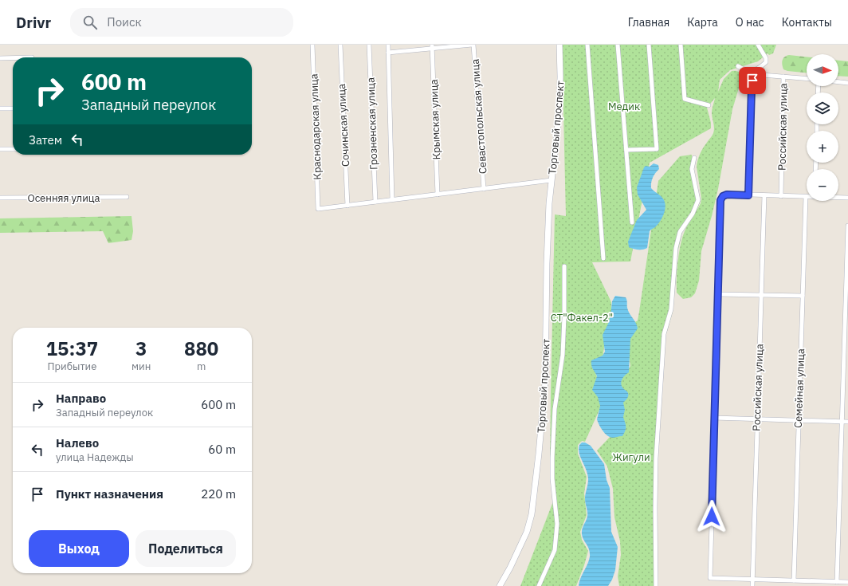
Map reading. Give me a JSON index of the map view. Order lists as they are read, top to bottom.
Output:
{
  "streets": {
    "street": [
      "Севастопольская улица",
      "Крымская улица",
      "Грозненская улица",
      "Сочинская улица",
      "Краснодарская улица",
      "Российская улица",
      "Торговый проспект",
      "Осенняя улица",
      "Семейная улица"
    ]
  },
  "crossings": [
    ["Сочинская улица", "Краснодарская улица"]
  ],
  "parks": ["Медик", "СТ\"Факел-2\"", "Жигули"],
  "north": "right",
  "page": {
    "header": "Drivr",
    "search": "Поиск",
    "nav": [
      "Главная",
      "Карта",
      "О нас",
      "Контакты"
    ],
    "map_buttons": ["+", "−"],
    "turn": ["600 m", "Западный переулок"],
    "then": "Затем",
    "eta": [
      "15:37",
      "Прибытие",
      "3",
      "мин",
      "880",
      "m"
    ],
    "list": [
      {
        "name": "Направо",
        "note": "Западный переулок",
        "value": "600 m"
      },
      {
        "name": "Налево",
        "note": "улица Надежды",
        "value": "60 m"
      },
      {
        "name": "Пункт назначения",
        "value": "220 m"
      }
    ],
    "buttons": ["Выход", "Поделиться"]
  }
}
